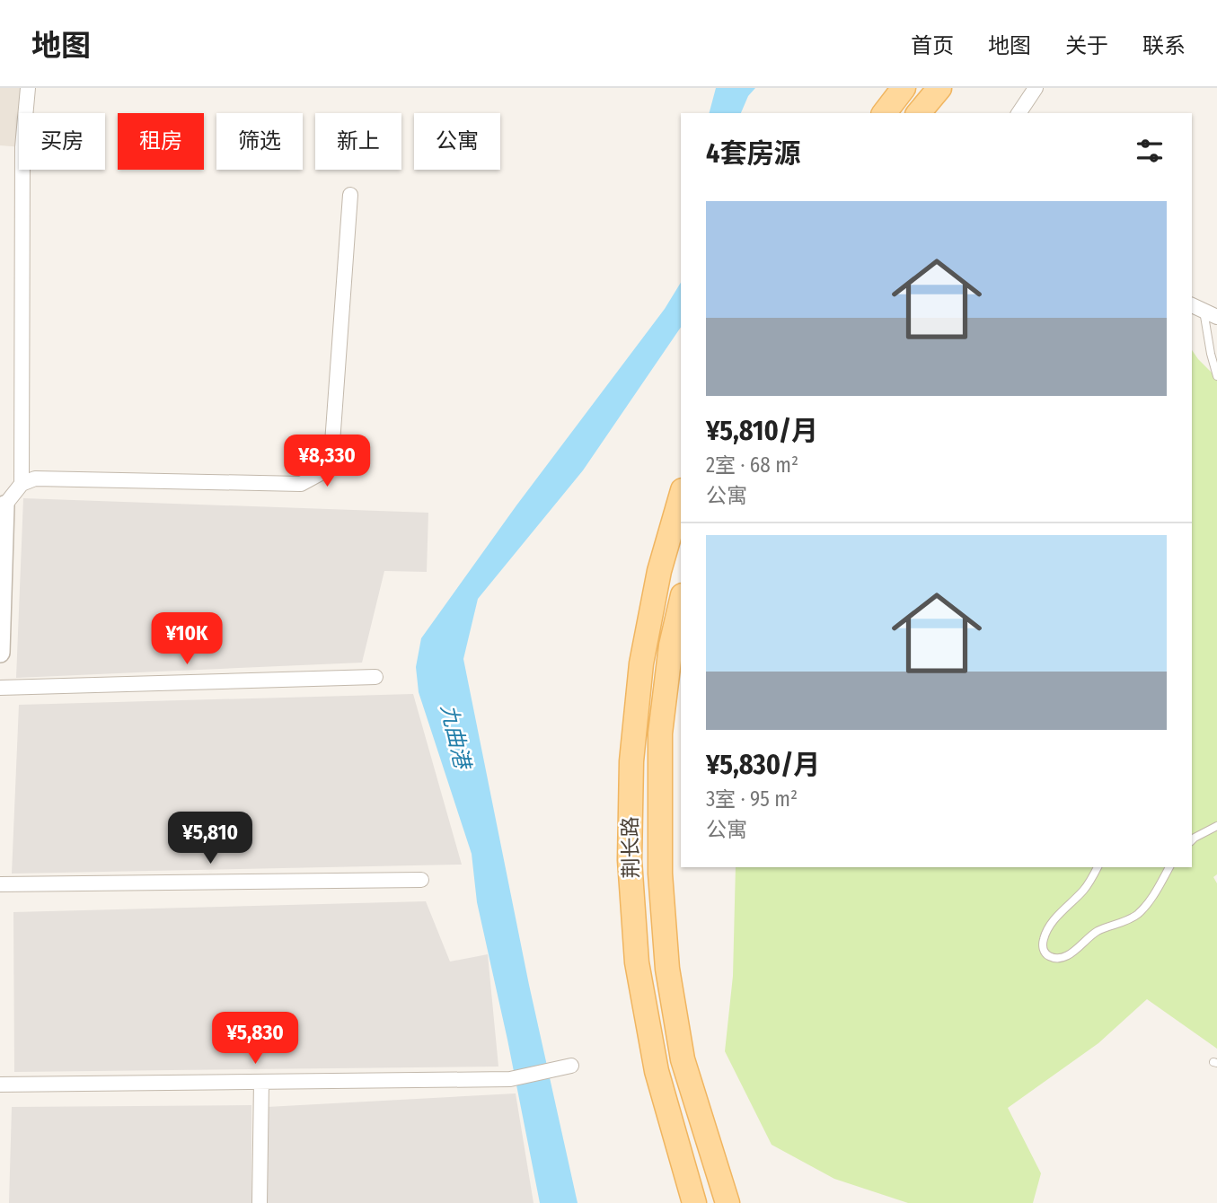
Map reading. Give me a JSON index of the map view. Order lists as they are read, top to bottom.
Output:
{
  "streets": {
    "main road": ["荆长路"]
  },
  "water": ["九曲港"],
  "page": {
    "header": "地图",
    "nav": [
      "首页",
      "地图",
      "关于",
      "联系"
    ],
    "chip": [
      "买房",
      "租房",
      "筛选",
      "新上",
      "公寓"
    ],
    "heading": "4套房源",
    "list": [
      {
        "name": "¥5,810/月",
        "note": "2室 · 68 m² · 公寓"
      },
      {
        "name": "¥5,830/月",
        "note": "3室 · 95 m² · 公寓"
      }
    ],
    "price": [
      "¥8,330",
      "¥10K",
      "¥5,810",
      "¥5,830"
    ]
  }
}
